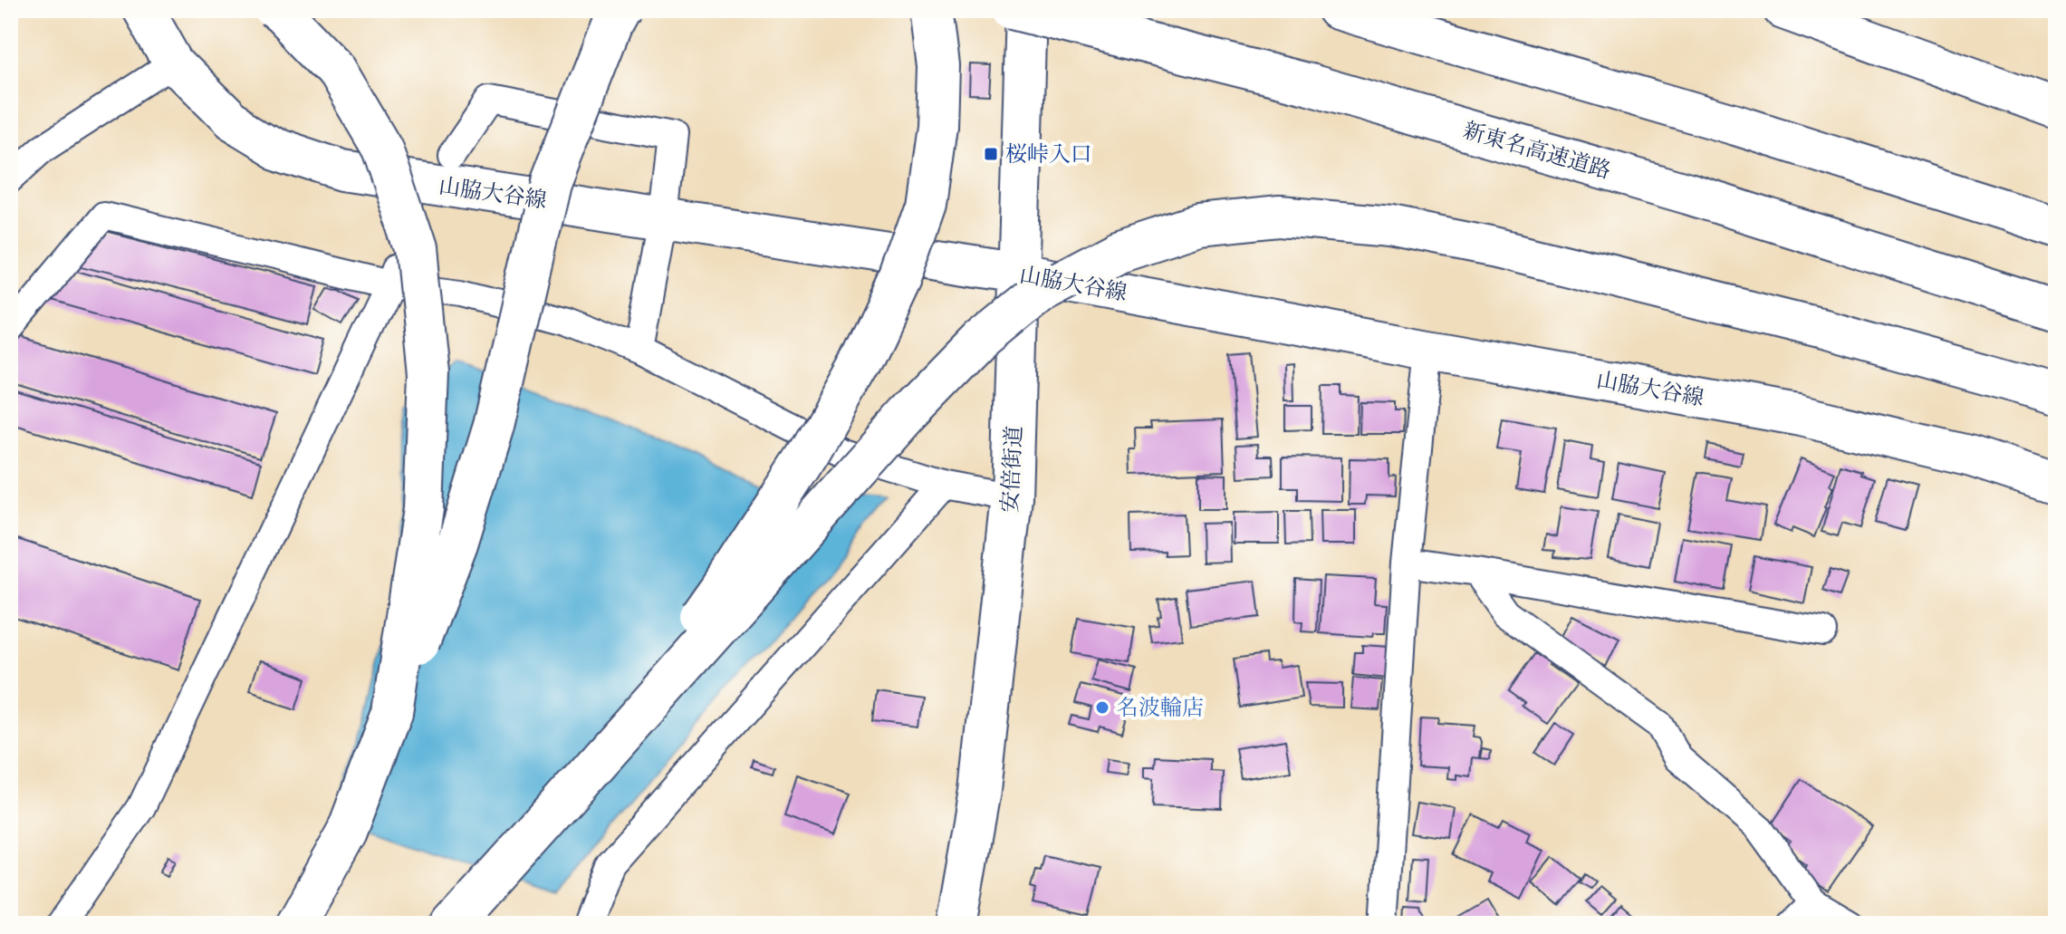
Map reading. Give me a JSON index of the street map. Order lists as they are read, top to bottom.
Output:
{
  "streets": {
    "main road": ["新東名高速道路", "山脇大谷線", "安倍街道"]
  },
  "crossings": [
    ["山脇大谷線", "安倍街道"]
  ],
  "places": {
    "transit": ["桜峠入口"],
    "other": ["名波輪店"]
  }
}
